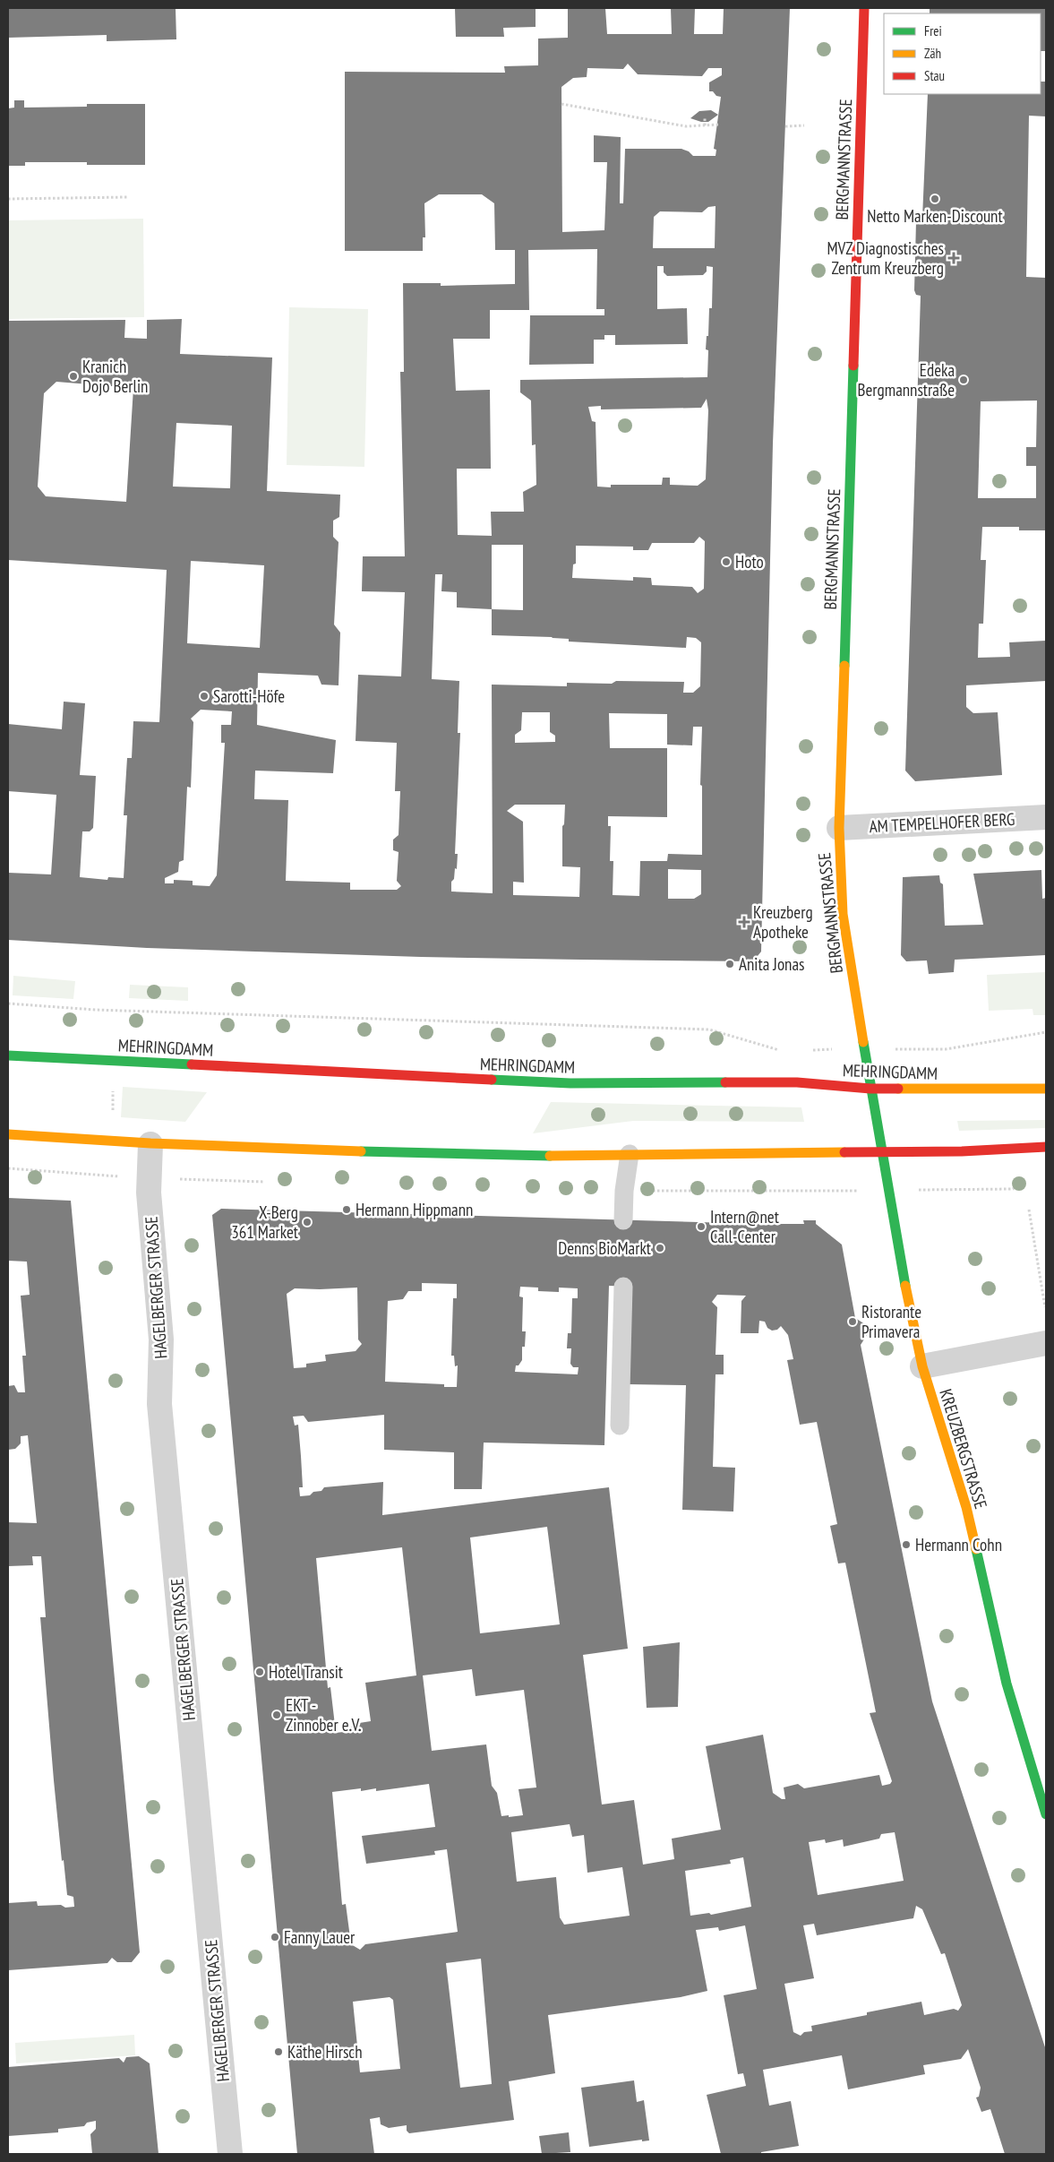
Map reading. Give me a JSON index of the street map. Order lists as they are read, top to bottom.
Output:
{
  "streets": {
    "main road": ["BERGMANNSTRASSE", "MEHRINGDAMM", "KREUZBERGSTRASSE"],
    "street": ["AM TEMPELHOFER BERG", "HAGELBERGER STRASSE"]
  },
  "crossings": [
    ["BERGMANNSTRASSE", "AM TEMPELHOFER BERG"],
    ["BERGMANNSTRASSE", "MEHRINGDAMM"],
    ["BERGMANNSTRASSE", "KREUZBERGSTRASSE"],
    ["MEHRINGDAMM", "KREUZBERGSTRASSE"]
  ],
  "places": {
    "other": [
      "Netto Marken-Discount",
      "Kranich Dojo Berlin",
      "Edeka Bergmannstraße",
      "Hoto",
      "Sarotti-Höfe",
      "Anita Jonas",
      "Hermann Hippmann",
      "X-Berg 361 Market",
      "Intern@net Call-Center",
      "Denns BioMarkt",
      "Ristorante Primavera",
      "Hermann Cohn",
      "Hotel Transit",
      "EKT - Zinnober e.V.",
      "Fanny Lauer",
      "Käthe Hirsch"
    ],
    "health": ["MVZ Diagnostisches Zentrum Kreuzberg", "Kreuzberg Apotheke"]
  },
  "legend": ["Frei", "Zäh", "Stau"]
}
